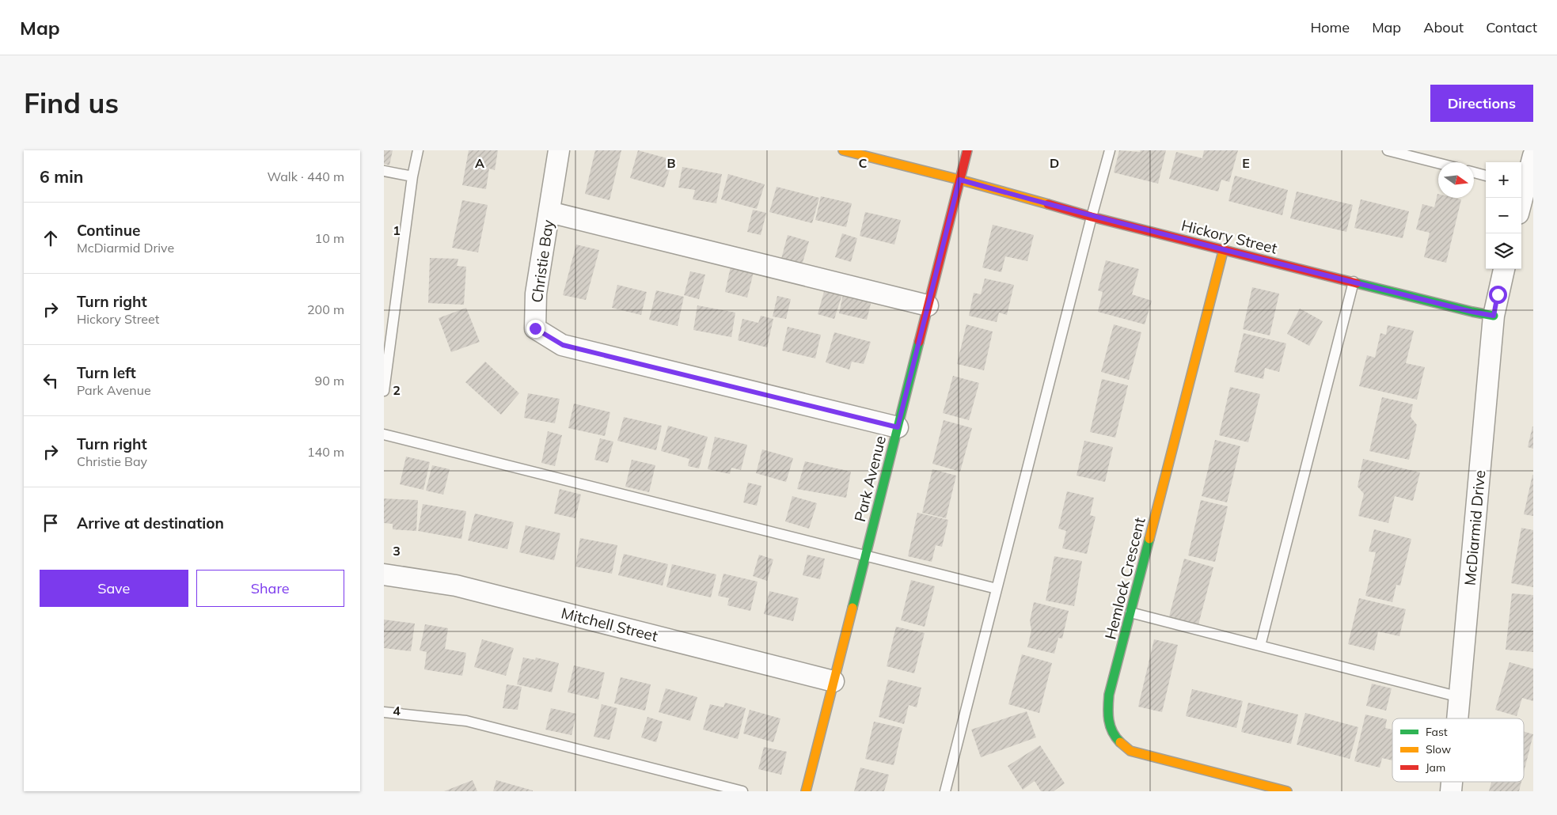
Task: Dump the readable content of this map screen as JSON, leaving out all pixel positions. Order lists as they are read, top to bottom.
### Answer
{
  "streets": {
    "street": [
      "Hickory Street",
      "Christie Bay",
      "Park Avenue",
      "McDiarmid Drive",
      "Hemlock Crescent",
      "Mitchell Street"
    ]
  },
  "crossings": [
    ["Hickory Street", "Park Avenue"],
    ["Hickory Street", "McDiarmid Drive"],
    ["Hickory Street", "Hemlock Crescent"],
    ["Christie Bay", "Park Avenue"],
    ["Park Avenue", "Mitchell Street"]
  ],
  "legend": ["Fast", "Slow", "Jam"],
  "north": "right",
  "page": {
    "header": "Map",
    "nav": [
      "Home",
      "Map",
      "About",
      "Contact"
    ],
    "buttons": [
      "Directions",
      ["Save", "Share"]
    ],
    "title": "Find us",
    "heading": ["6 min", "Walk · 440 m"],
    "map_buttons": ["+", "−"],
    "list": [
      ["Continue", "McDiarmid Drive", "10 m"],
      ["Turn right", "Hickory Street", "200 m"],
      ["Turn left", "Park Avenue", "90 m"],
      ["Turn right", "Christie Bay", "140 m"],
      "Arrive at destination"
    ]
  },
  "grid": {
    "columns": [
      "A",
      "B",
      "C",
      "D",
      "E"
    ],
    "rows": [
      "1",
      "2",
      "3",
      "4"
    ]
  }
}
